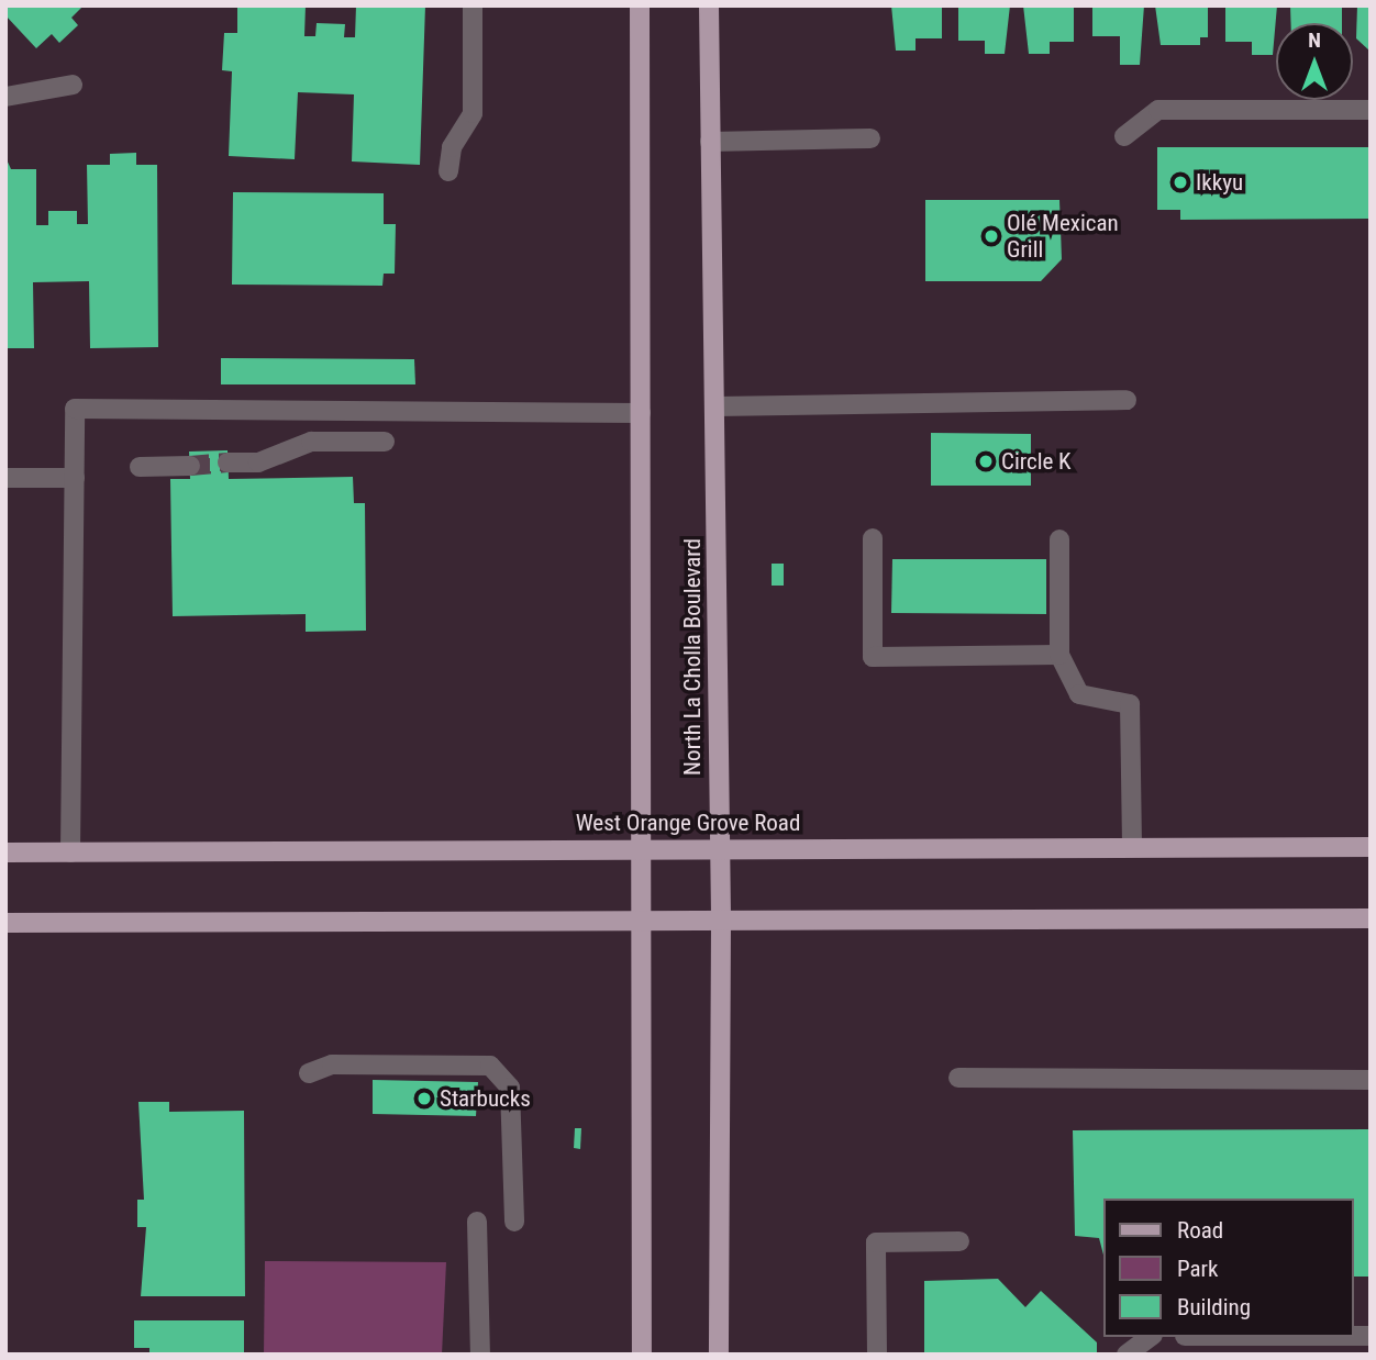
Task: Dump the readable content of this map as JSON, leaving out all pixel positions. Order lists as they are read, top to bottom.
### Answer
{
  "streets": {
    "main road": ["North La Cholla Boulevard", "West Orange Grove Road"]
  },
  "crossings": [
    ["North La Cholla Boulevard", "West Orange Grove Road"]
  ],
  "places": [
    "Ikkyu",
    "Olé Mexican Grill",
    "Circle K",
    "Starbucks"
  ],
  "legend": ["Road", "Park", "Building"],
  "north": "top"
}
